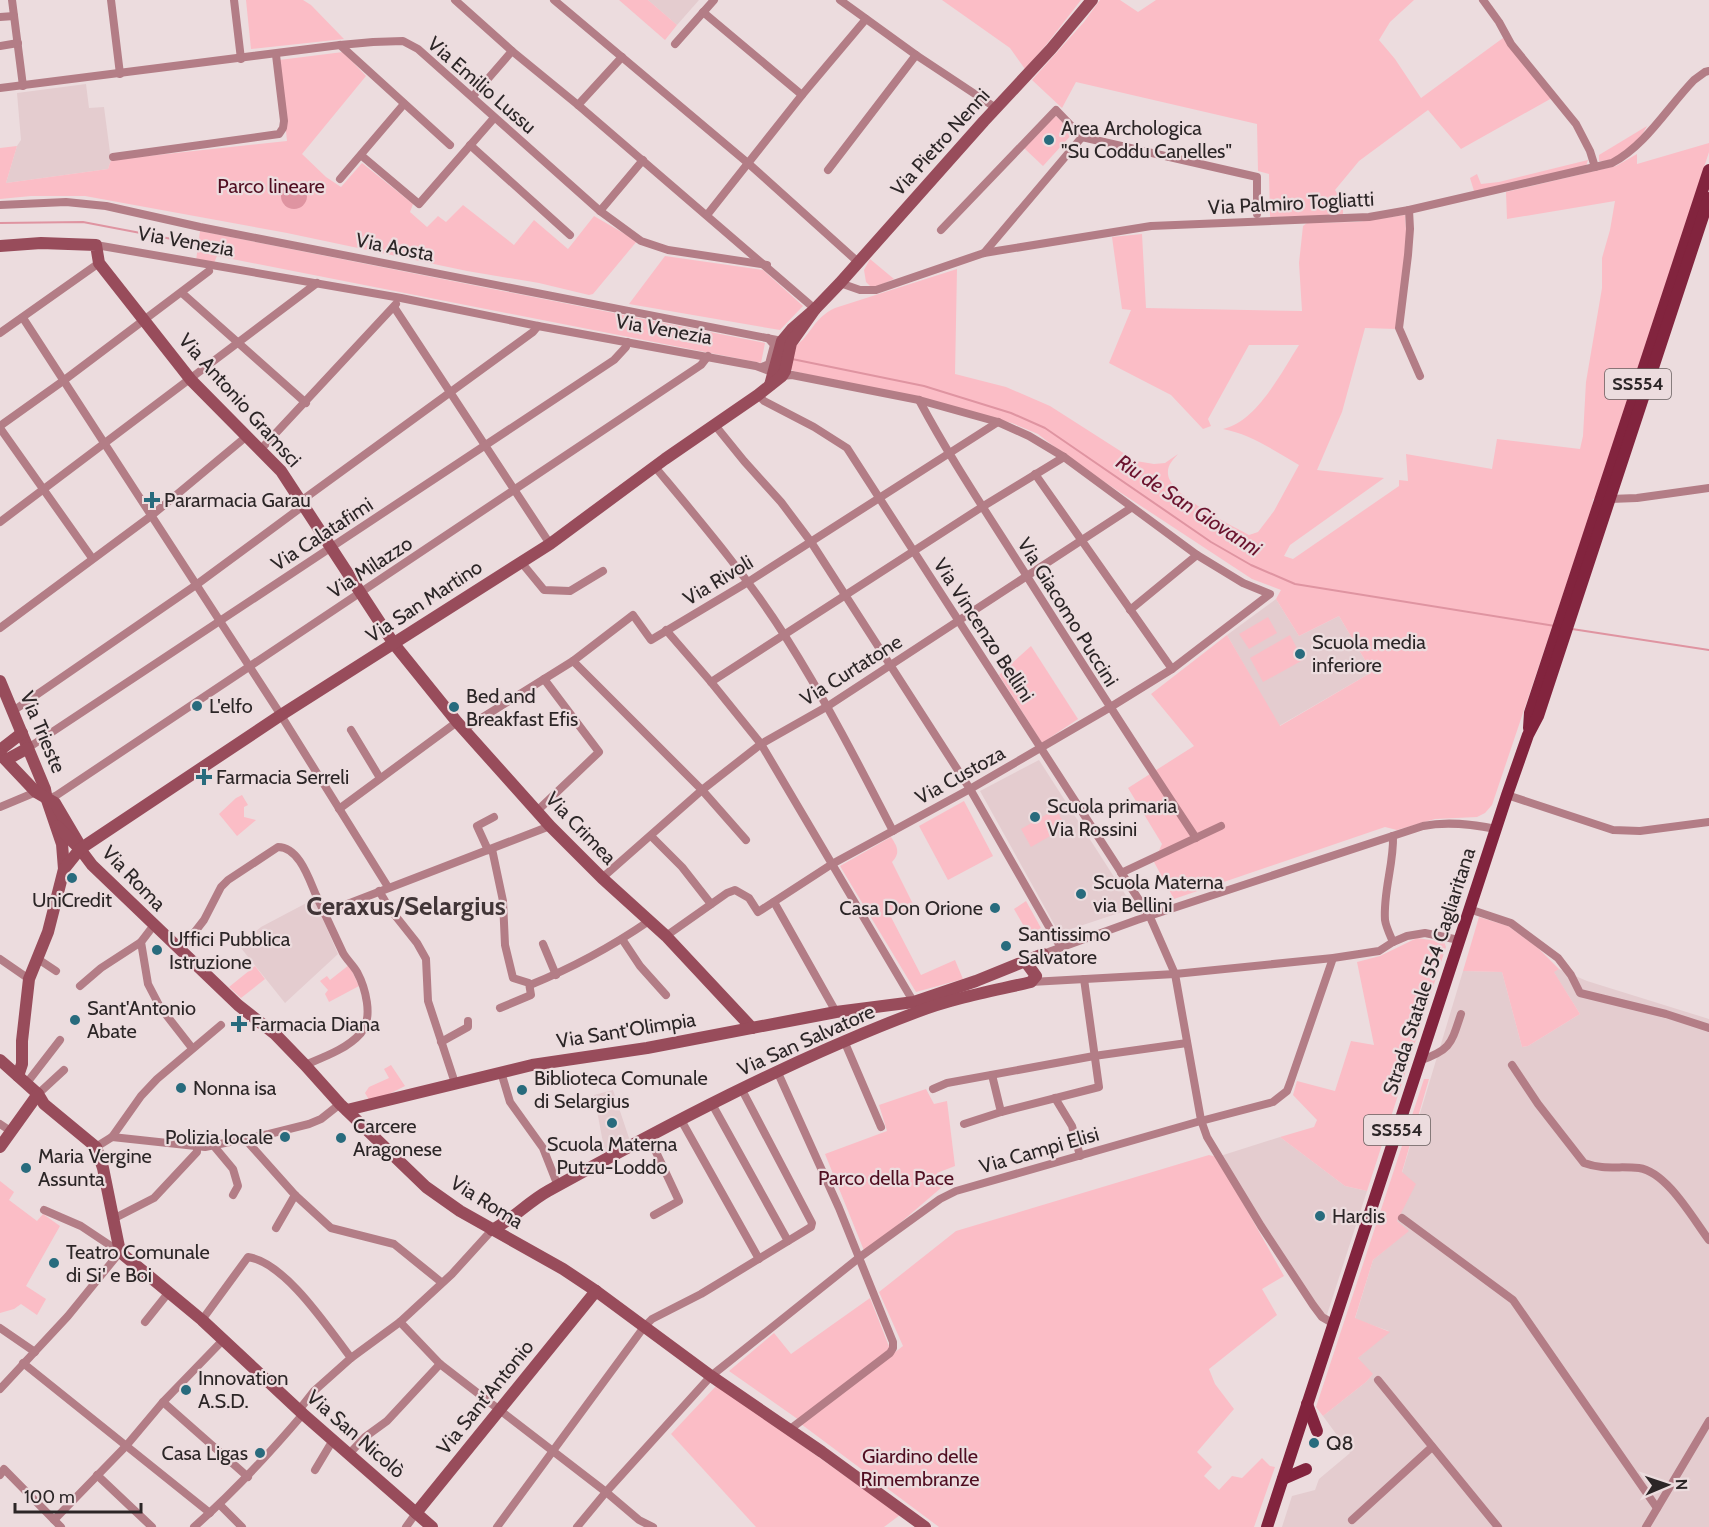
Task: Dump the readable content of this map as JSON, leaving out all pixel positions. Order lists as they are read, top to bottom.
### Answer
{
  "streets": {
    "main road": ["SS554", "Strada Statale 554 Cagliaritana"],
    "street": [
      "Via Emilio Lussu",
      "Via Pietro Nenni",
      "Via Palmiro Togliatti",
      "Via Venezia",
      "Via Aosta",
      "Via Antonio Gramsci",
      "Via Calatafimi",
      "Via Milazzo",
      "Via Rivoli",
      "Via San Martino",
      "Via Giacomo Puccini",
      "Via Vincenzo Bellini",
      "Via Curtatone",
      "Via Trieste",
      "Via Custoza",
      "Via Crimea",
      "Via Roma",
      "Via Sant'Olimpia",
      "Via San Salvatore",
      "Via Campi Elisi",
      "Via Sant'Antonio",
      "Via San Nicolò"
    ]
  },
  "crossings": [
    ["Via Pietro Nenni", "Via Palmiro Togliatti"],
    ["Via Pietro Nenni", "Via Venezia"],
    ["Via Pietro Nenni", "Via Aosta"],
    ["Via Pietro Nenni", "Via San Martino"],
    ["Via Venezia", "Via Antonio Gramsci"],
    ["Via Venezia", "Via Calatafimi"],
    ["Via Venezia", "Via Milazzo"],
    ["Via Venezia", "Via Rivoli"],
    ["Via Venezia", "Via San Martino"],
    ["Via Venezia", "Via Giacomo Puccini"],
    ["Via Venezia", "Via Curtatone"],
    ["Via Venezia", "Via Custoza"],
    ["Via Antonio Gramsci", "Via Calatafimi"],
    ["Via Antonio Gramsci", "Via Milazzo"],
    ["Via Antonio Gramsci", "Via San Martino"],
    ["Via Antonio Gramsci", "Via Crimea"],
    ["Via Calatafimi", "Via Trieste"],
    ["Via Milazzo", "Via Trieste"],
    ["Via Rivoli", "Via Giacomo Puccini"],
    ["Via Rivoli", "Via Vincenzo Bellini"],
    ["Via Rivoli", "Via Crimea"],
    ["Via San Martino", "Via Vincenzo Bellini"],
    ["Via San Martino", "Via Crimea"],
    ["Via San Martino", "Via Roma"],
    ["Via Giacomo Puccini", "Via Curtatone"],
    ["Via Giacomo Puccini", "Via Custoza"],
    ["Via Vincenzo Bellini", "Via Curtatone"],
    ["Via Vincenzo Bellini", "Via Custoza"],
    ["Via Vincenzo Bellini", "Strada Statale 554 Cagliaritana"],
    ["Via Vincenzo Bellini", "Via Campi Elisi"],
    ["Via Curtatone", "Via Crimea"],
    ["Via Crimea", "Via Sant'Olimpia"],
    ["Via Roma", "Via Sant'Olimpia"],
    ["Via Roma", "Via San Salvatore"],
    ["Via Roma", "Via Campi Elisi"],
    ["Via Roma", "Via Sant'Antonio"],
    ["Via Sant'Olimpia", "Via San Salvatore"],
    ["Via Sant'Antonio", "Via San Nicolò"]
  ],
  "districts": ["Ceraxus/Selargius"],
  "water": ["Riu de San Giovanni"],
  "parks": ["Parco lineare", "Parco della Pace", "Giardino delle Rimembranze"],
  "places": {
    "other": [
      "Area Archologica \"Su Coddu Canelles\"",
      "Scuola media inferiore",
      "L'elfo",
      "Bed and Breakfast Efis",
      "Scuola primaria Via Rossini",
      "UniCredit",
      "Scuola Materna via Bellini",
      "Casa Don Orione",
      "Santissimo Salvatore",
      "Uffici Pubblica Istruzione",
      "Sant'Antonio Abate",
      "Nonna isa",
      "Biblioteca Comunale di Selargius",
      "Scuola Materna Putzu-Loddo",
      "Polizia locale",
      "Carcere Aragonese",
      "Maria Vergine Assunta",
      "Hardis",
      "Teatro Comunale di Si' e Boi",
      "Innovation A.S.D.",
      "Q8",
      "Casa Ligas"
    ],
    "health": ["Pararmacia Garau", "Farmacia Serreli", "Farmacia Diana"]
  },
  "scale_bar": "100 m",
  "north": "right"
}
